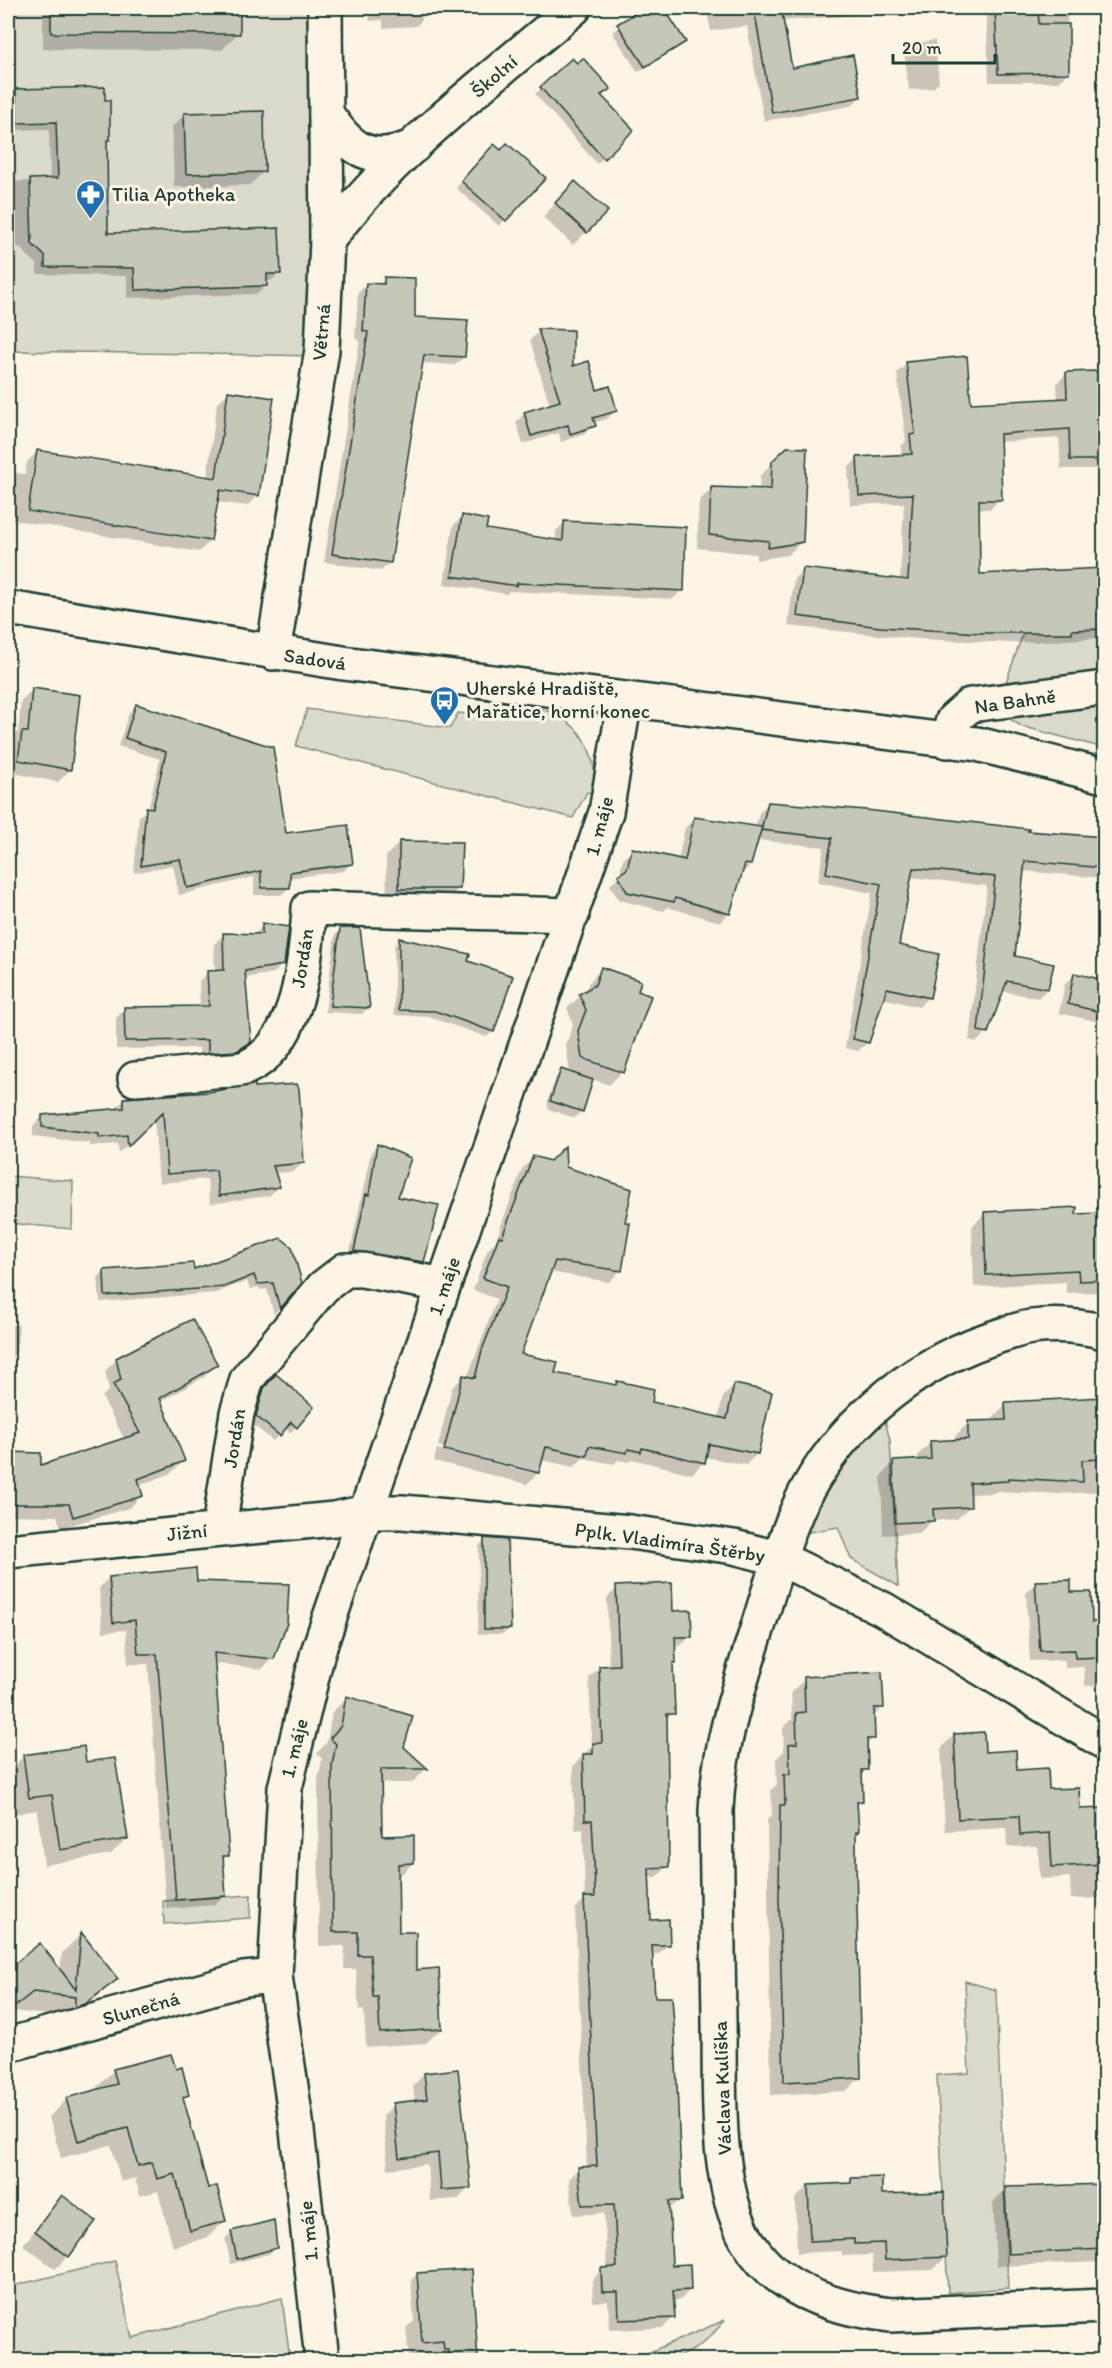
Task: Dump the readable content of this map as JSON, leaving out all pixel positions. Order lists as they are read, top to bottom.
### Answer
{
  "streets": {
    "street": [
      "Školní",
      "Větrná",
      "Sadová",
      "Na Bahně",
      "1. máje",
      "Jordán",
      "Jižní",
      "Pplk. Vladimíra Štěrby",
      "Slunečná",
      "Václava Kulíška"
    ]
  },
  "crossings": [
    ["Školní", "Větrná"],
    ["Větrná", "Sadová"],
    ["Sadová", "1. máje"],
    ["1. máje", "Jordán"],
    ["1. máje", "Jižní"],
    ["1. máje", "Pplk. Vladimíra Štěrby"],
    ["1. máje", "Slunečná"],
    ["Jordán", "Jižní"],
    ["Jižní", "Pplk. Vladimíra Štěrby"],
    ["Pplk. Vladimíra Štěrby", "Václava Kulíška"]
  ],
  "places": {
    "pharmacy": ["Tilia Apotheka"],
    "bus stop": ["Uherské Hradiště, Mařatice, horní konec"]
  },
  "scale_bar": "20 m"
}
